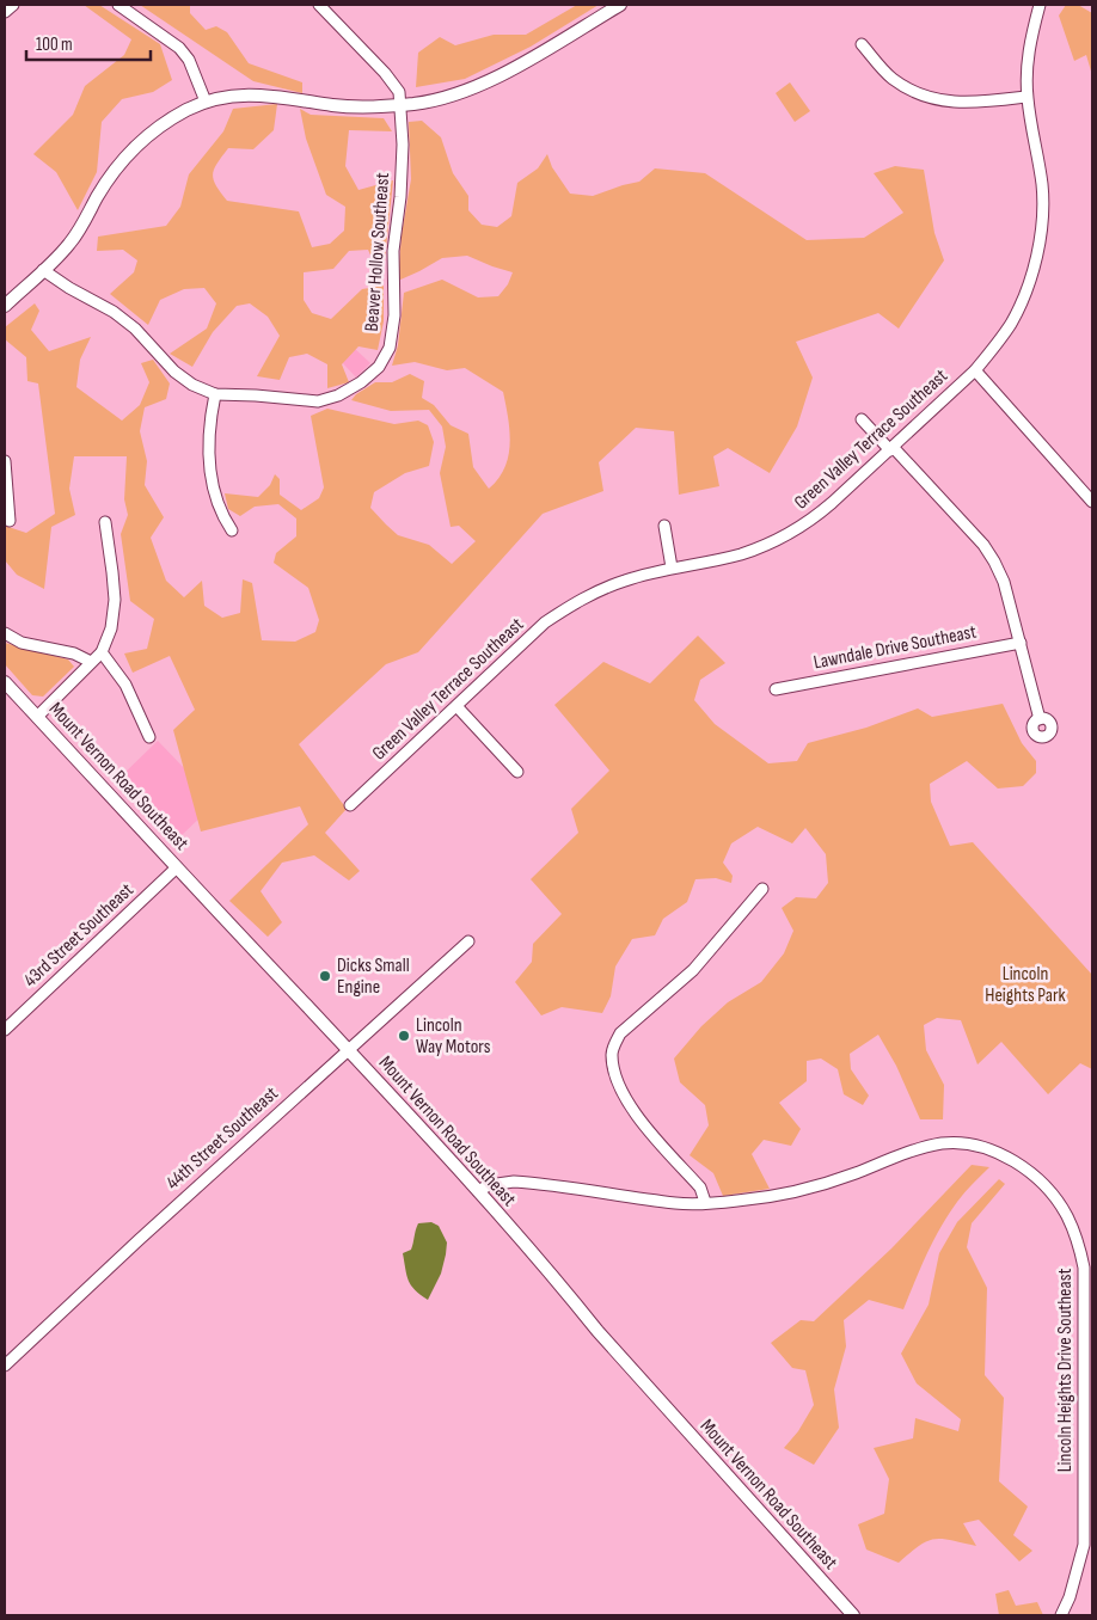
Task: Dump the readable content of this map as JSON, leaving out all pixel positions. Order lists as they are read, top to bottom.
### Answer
{
  "streets": {
    "main road": ["Mount Vernon Road Southeast"],
    "street": [
      "Beaver Hollow Southeast",
      "Green Valley Terrace Southeast",
      "Lawndale Drive Southeast",
      "43rd Street Southeast",
      "44th Street Southeast",
      "Lincoln Heights Drive Southeast"
    ]
  },
  "crossings": [
    ["Mount Vernon Road Southeast", "43rd Street Southeast"],
    ["Mount Vernon Road Southeast", "44th Street Southeast"],
    ["Mount Vernon Road Southeast", "Lincoln Heights Drive Southeast"]
  ],
  "parks": ["Lincoln Heights Park"],
  "places": ["Dicks Small Engine", "Lincoln Way Motors"],
  "scale_bar": "100 m"
}
